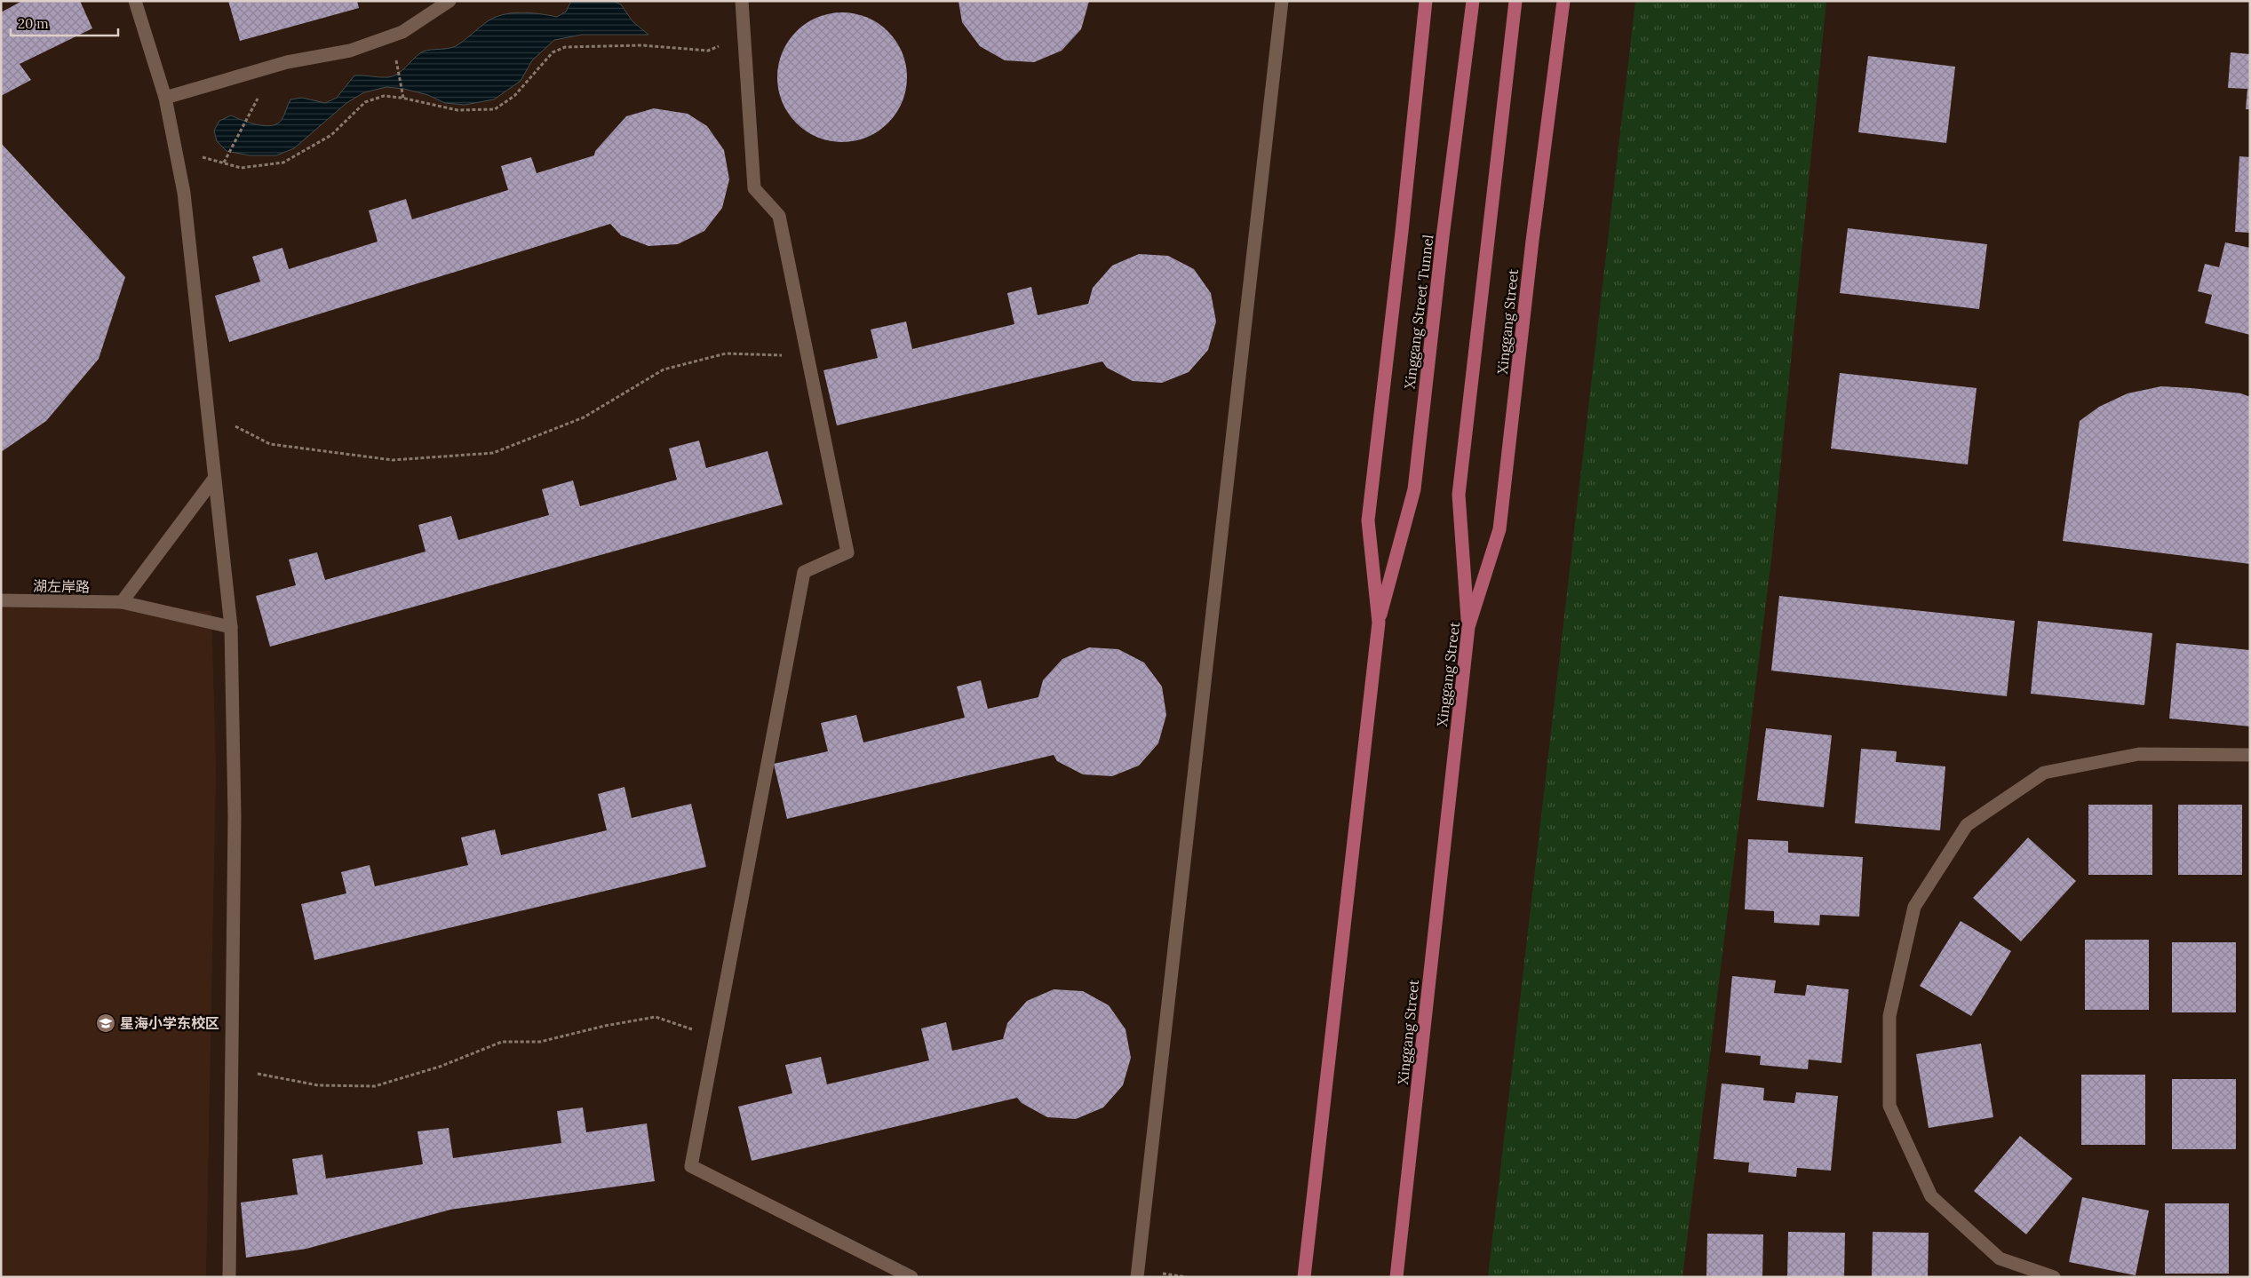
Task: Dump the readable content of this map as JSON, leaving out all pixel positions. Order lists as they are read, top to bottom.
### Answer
{
  "streets": {
    "main road": ["Xinggang Street Tunnel", "Xinggang Street"],
    "street": ["湖左岸路"]
  },
  "places": {
    "school or university": ["星海小学东校区"]
  },
  "scale_bar": "20 m"
}
